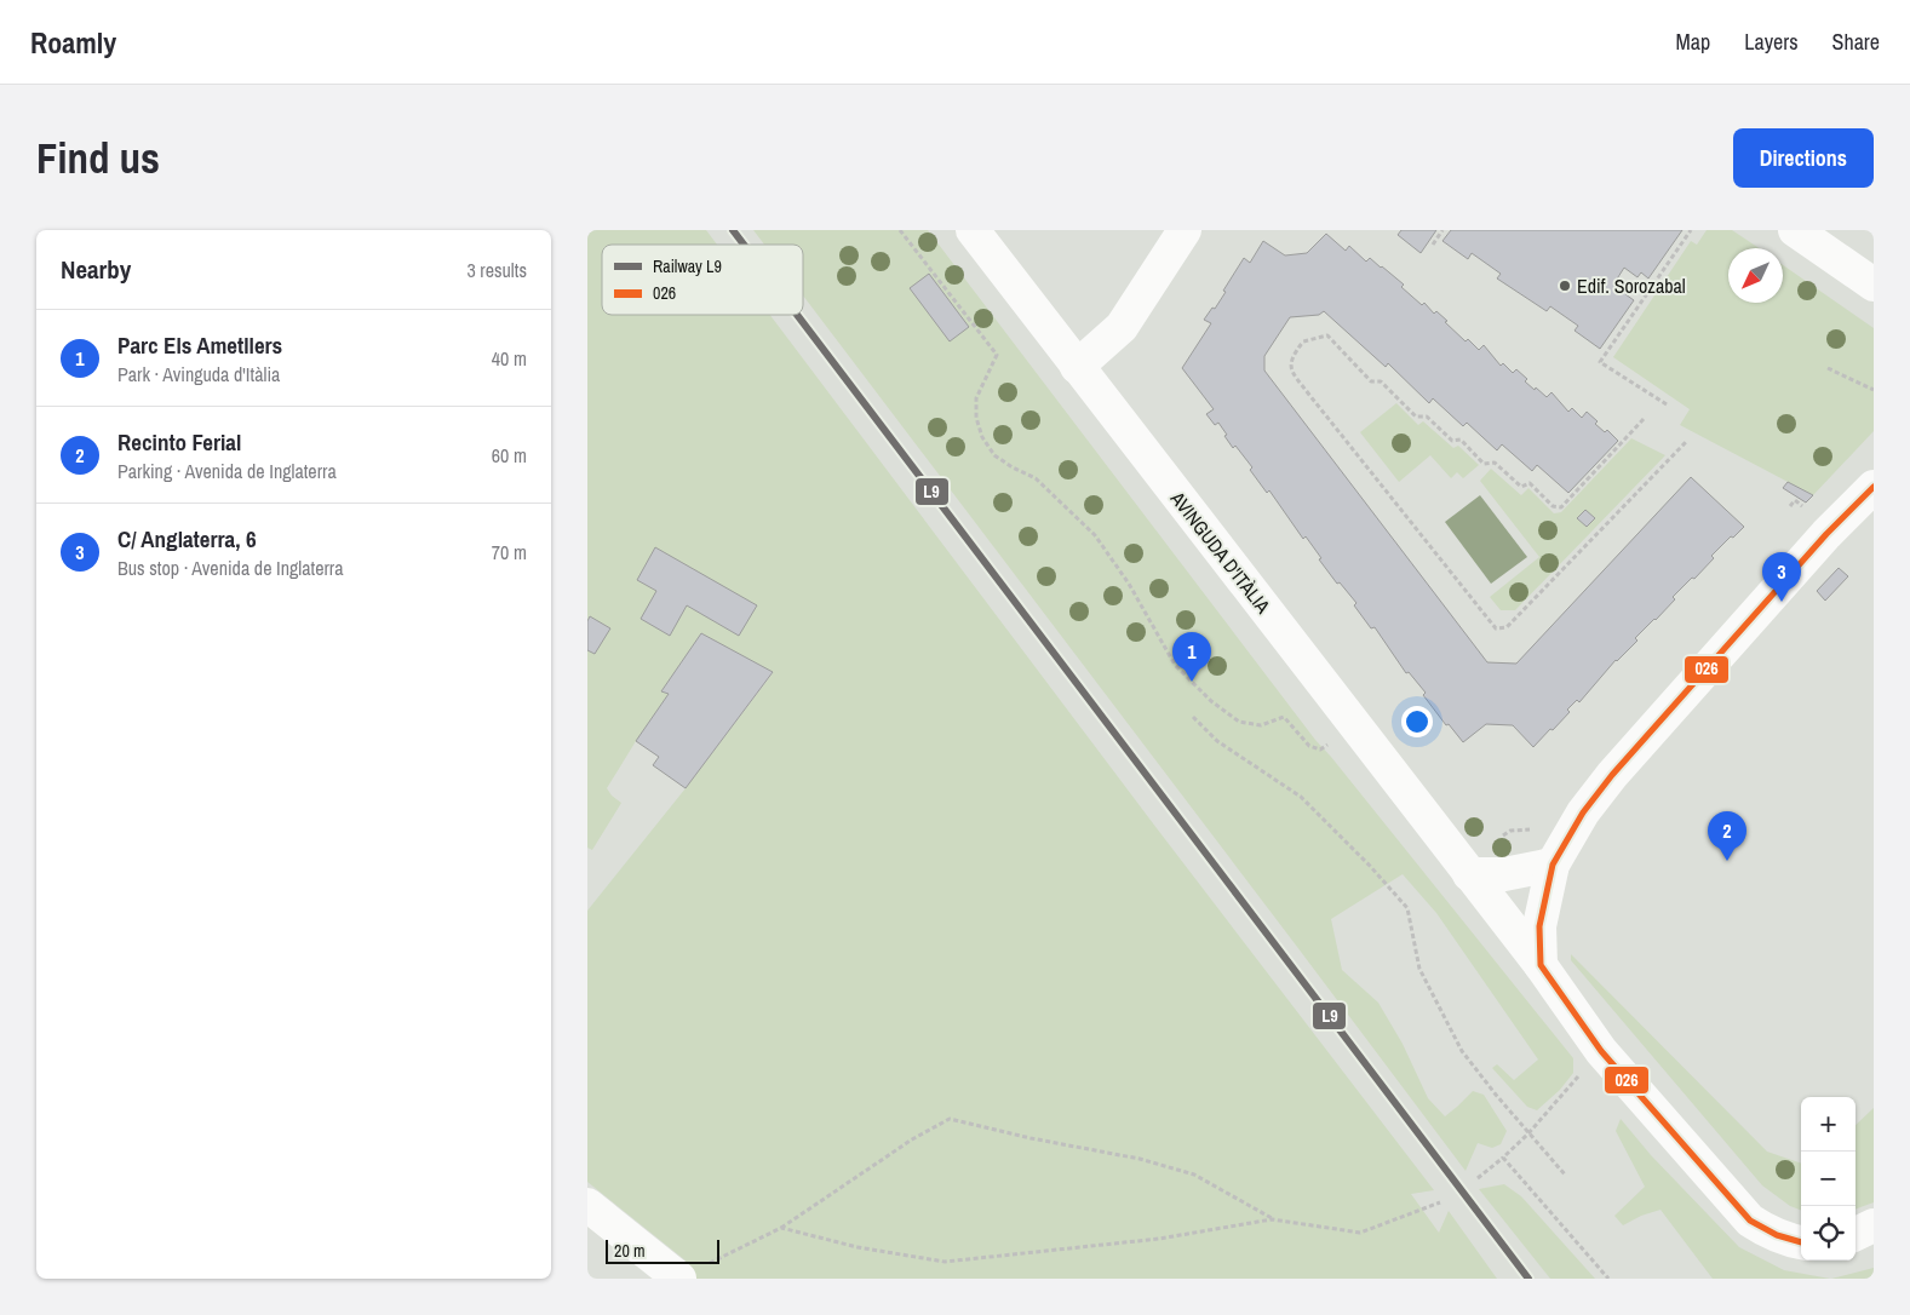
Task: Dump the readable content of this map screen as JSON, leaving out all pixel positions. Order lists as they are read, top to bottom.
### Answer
{
  "streets": {
    "street": ["AVINGUDA D'ITÀLIA"]
  },
  "places": ["Edif. Sorozabal"],
  "lines": ["rail line L9", "transit line 026"],
  "legend": ["Railway L9", "026"],
  "scale_bar": "20 m",
  "north": "bottom left",
  "page": {
    "header": "Roamly",
    "nav": ["Map", "Layers", "Share"],
    "buttons": "Directions",
    "title": "Find us",
    "heading": ["Nearby", "3 results"],
    "list": [
      {
        "mark": "1",
        "name": "Parc Els Ametllers",
        "note": "Park · Avinguda d'Itàlia",
        "value": "40 m"
      },
      {
        "mark": "2",
        "name": "Recinto Ferial",
        "note": "Parking · Avenida de Inglaterra",
        "value": "60 m"
      },
      {
        "mark": "3",
        "name": "C/ Anglaterra, 6",
        "note": "Bus stop · Avenida de Inglaterra",
        "value": "70 m"
      }
    ],
    "pins": ["3", "1", "2"],
    "map_buttons": ["+", "−"],
    "scale": "20 m"
  }
}
